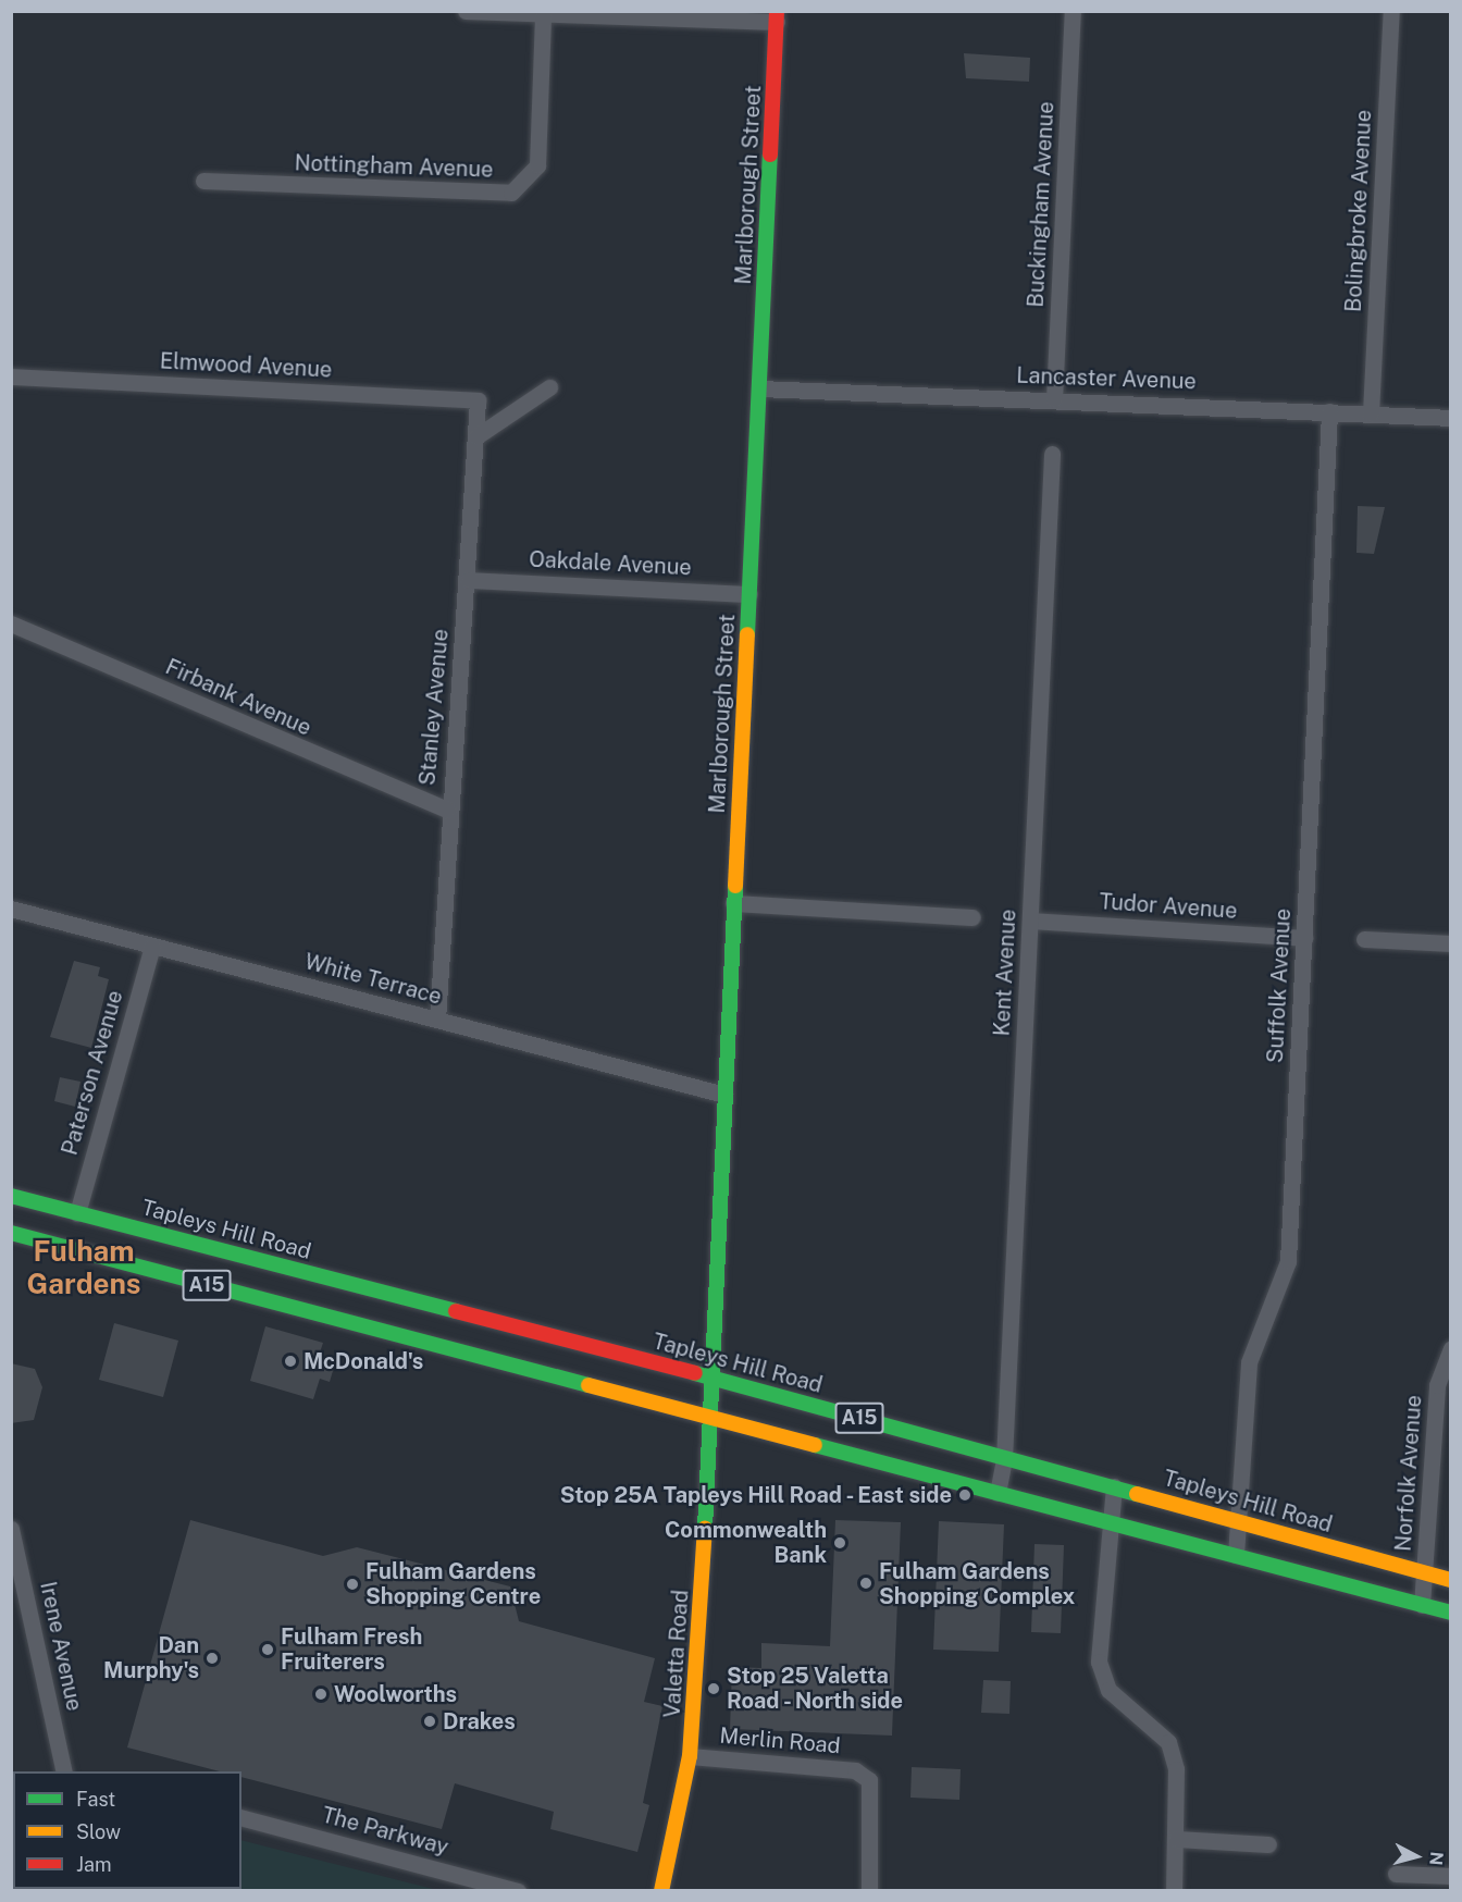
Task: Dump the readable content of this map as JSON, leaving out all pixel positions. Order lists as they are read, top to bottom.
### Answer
{
  "streets": {
    "main road": [
      "Marlborough Street",
      "Tapleys Hill Road",
      "A15",
      "Valetta Road"
    ],
    "street": [
      "Nottingham Avenue",
      "Buckingham Avenue",
      "Bolingbroke Avenue",
      "Elmwood Avenue",
      "Lancaster Avenue",
      "Oakdale Avenue",
      "Firbank Avenue",
      "Stanley Avenue",
      "Tudor Avenue",
      "Kent Avenue",
      "White Terrace",
      "Suffolk Avenue",
      "Paterson Avenue",
      "Norfolk Avenue",
      "Irene Avenue",
      "Merlin Road",
      "The Parkway"
    ]
  },
  "crossings": [
    ["Marlborough Street", "Lancaster Avenue"],
    ["Marlborough Street", "Oakdale Avenue"],
    ["Marlborough Street", "White Terrace"],
    ["Marlborough Street", "Tapleys Hill Road"],
    ["Marlborough Street", "A15"],
    ["Marlborough Street", "Valetta Road"],
    ["Buckingham Avenue", "Lancaster Avenue"],
    ["Bolingbroke Avenue", "Lancaster Avenue"],
    ["Elmwood Avenue", "Stanley Avenue"],
    ["Lancaster Avenue", "Suffolk Avenue"],
    ["Oakdale Avenue", "Stanley Avenue"],
    ["Firbank Avenue", "Stanley Avenue"],
    ["Stanley Avenue", "White Terrace"],
    ["Tudor Avenue", "Kent Avenue"],
    ["Tudor Avenue", "Suffolk Avenue"],
    ["Kent Avenue", "Tapleys Hill Road"],
    ["Kent Avenue", "A15"],
    ["White Terrace", "Paterson Avenue"],
    ["Suffolk Avenue", "Tapleys Hill Road"],
    ["Suffolk Avenue", "A15"],
    ["Paterson Avenue", "Tapleys Hill Road"],
    ["Tapleys Hill Road", "Norfolk Avenue"],
    ["A15", "Norfolk Avenue"],
    ["A15", "Valetta Road"],
    ["Valetta Road", "Merlin Road"]
  ],
  "districts": ["Fulham Gardens"],
  "places": [
    "McDonald's",
    "Stop 25A Tapleys Hill Road - East side",
    "Commonwealth Bank",
    "Fulham Gardens Shopping Complex",
    "Fulham Gardens Shopping Centre",
    "Fulham Fresh Fruiterers",
    "Dan Murphy's",
    "Stop 25 Valetta Road - North side",
    "Woolworths",
    "Drakes"
  ],
  "legend": ["Fast", "Slow", "Jam"],
  "north": "right"
}
